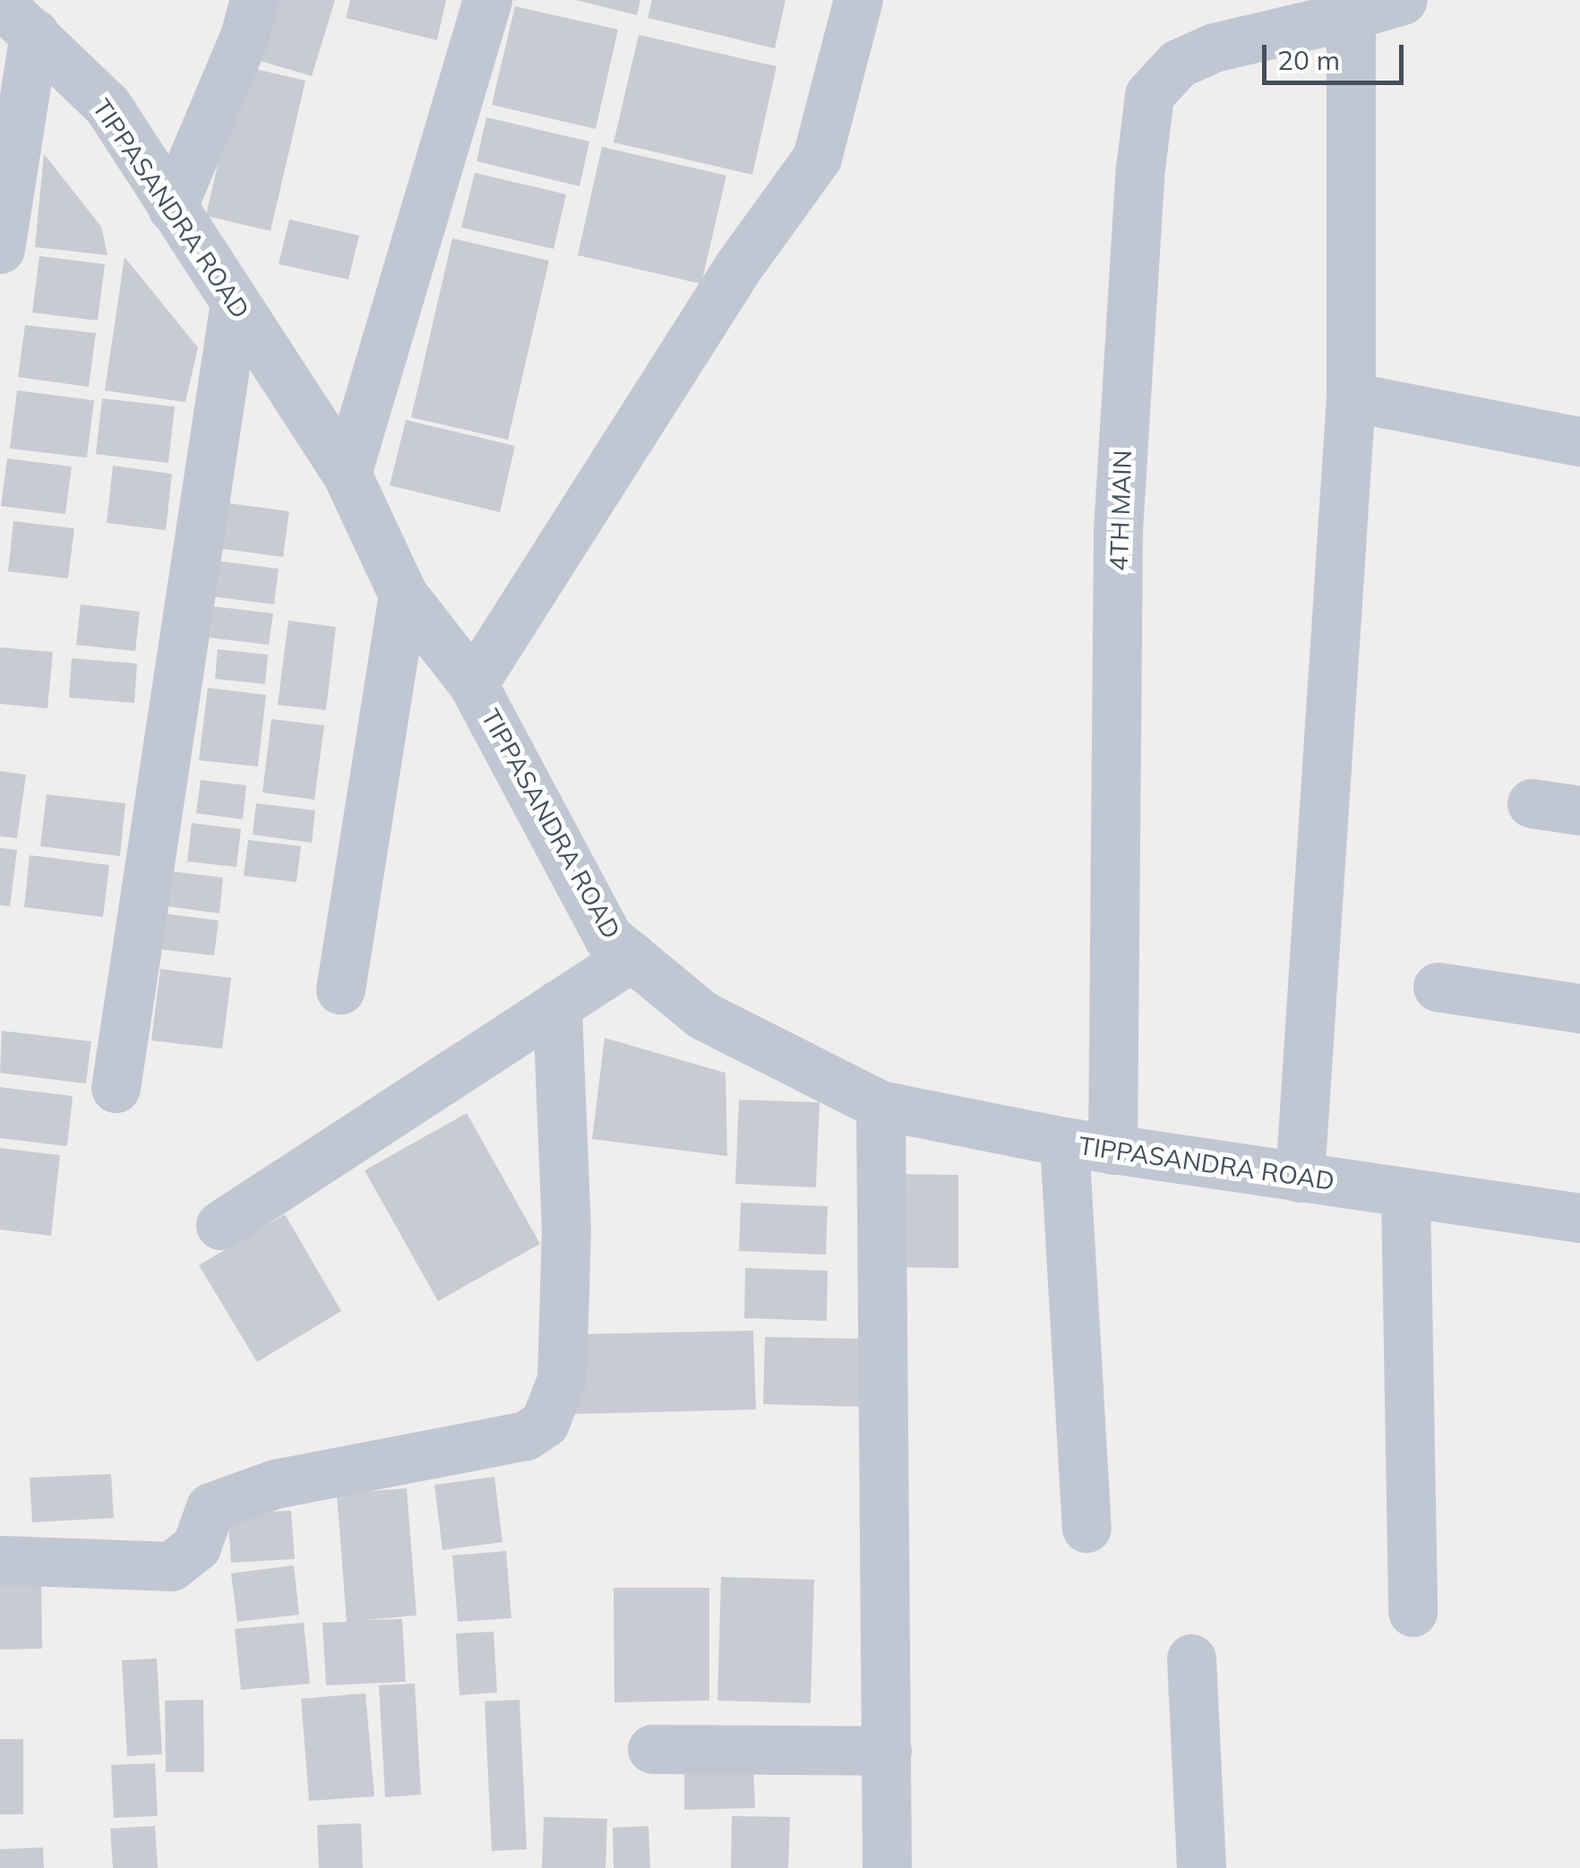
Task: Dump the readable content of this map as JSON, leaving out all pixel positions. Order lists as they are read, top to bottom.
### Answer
{
  "streets": {
    "street": ["TIPPASANDRA ROAD", "4TH MAIN"]
  },
  "crossings": [
    ["TIPPASANDRA ROAD", "4TH MAIN"]
  ],
  "scale_bar": "20 m"
}
